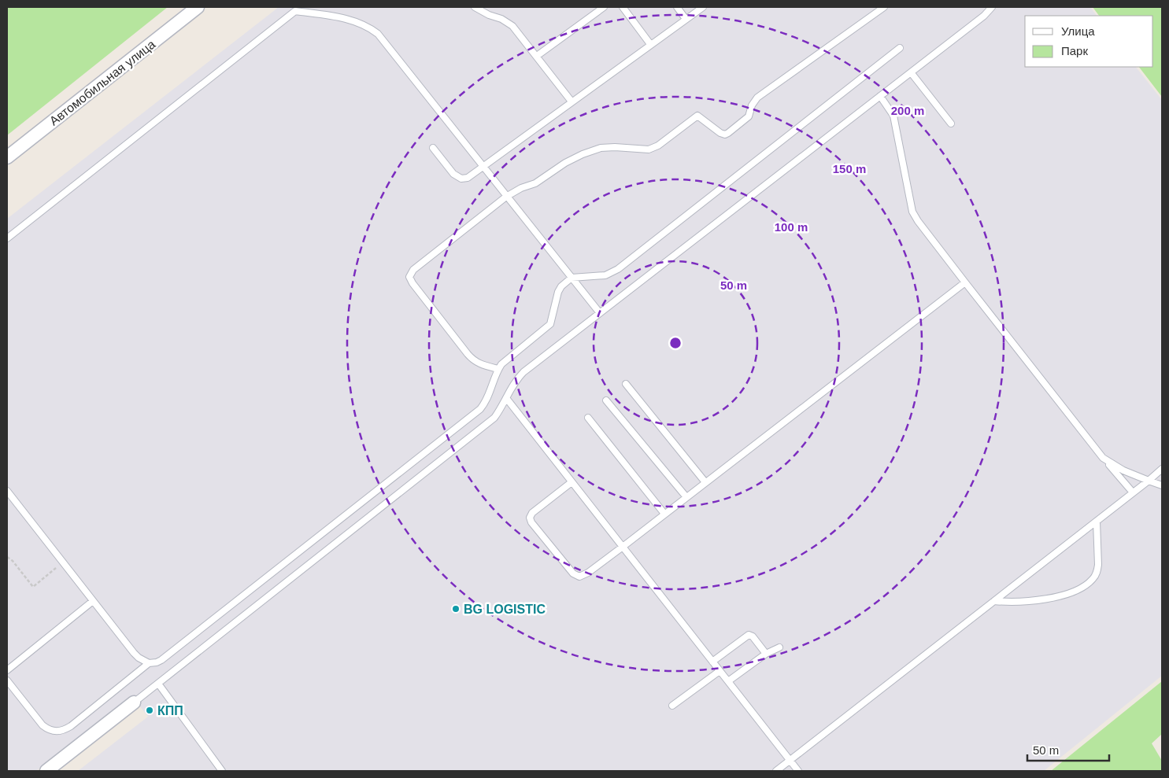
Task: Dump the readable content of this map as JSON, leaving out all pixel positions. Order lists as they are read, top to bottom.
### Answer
{
  "streets": {
    "street": ["Автомобильная улица"]
  },
  "places": ["BG LOGISTIC", "КПП"],
  "legend": ["Улица", "Парк"],
  "scale_bar": "50 m",
  "rings": [
    "200 m",
    "150 m",
    "100 m",
    "50 m"
  ]
}
